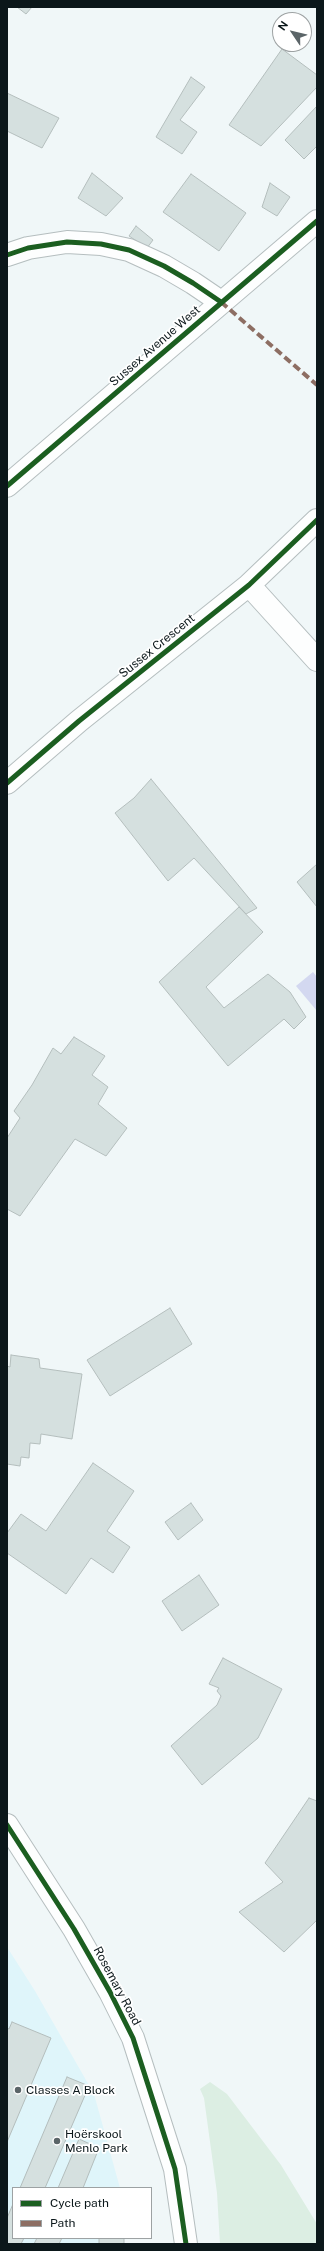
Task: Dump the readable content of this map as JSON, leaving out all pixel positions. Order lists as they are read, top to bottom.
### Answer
{
  "streets": {
    "street": ["Sussex Avenue West", "Sussex Crescent", "Rosemary Road"]
  },
  "places": ["Classes A Block", "Hoërskool Menlo Park"],
  "legend": ["Cycle path", "Path"],
  "north": "top left"
}
